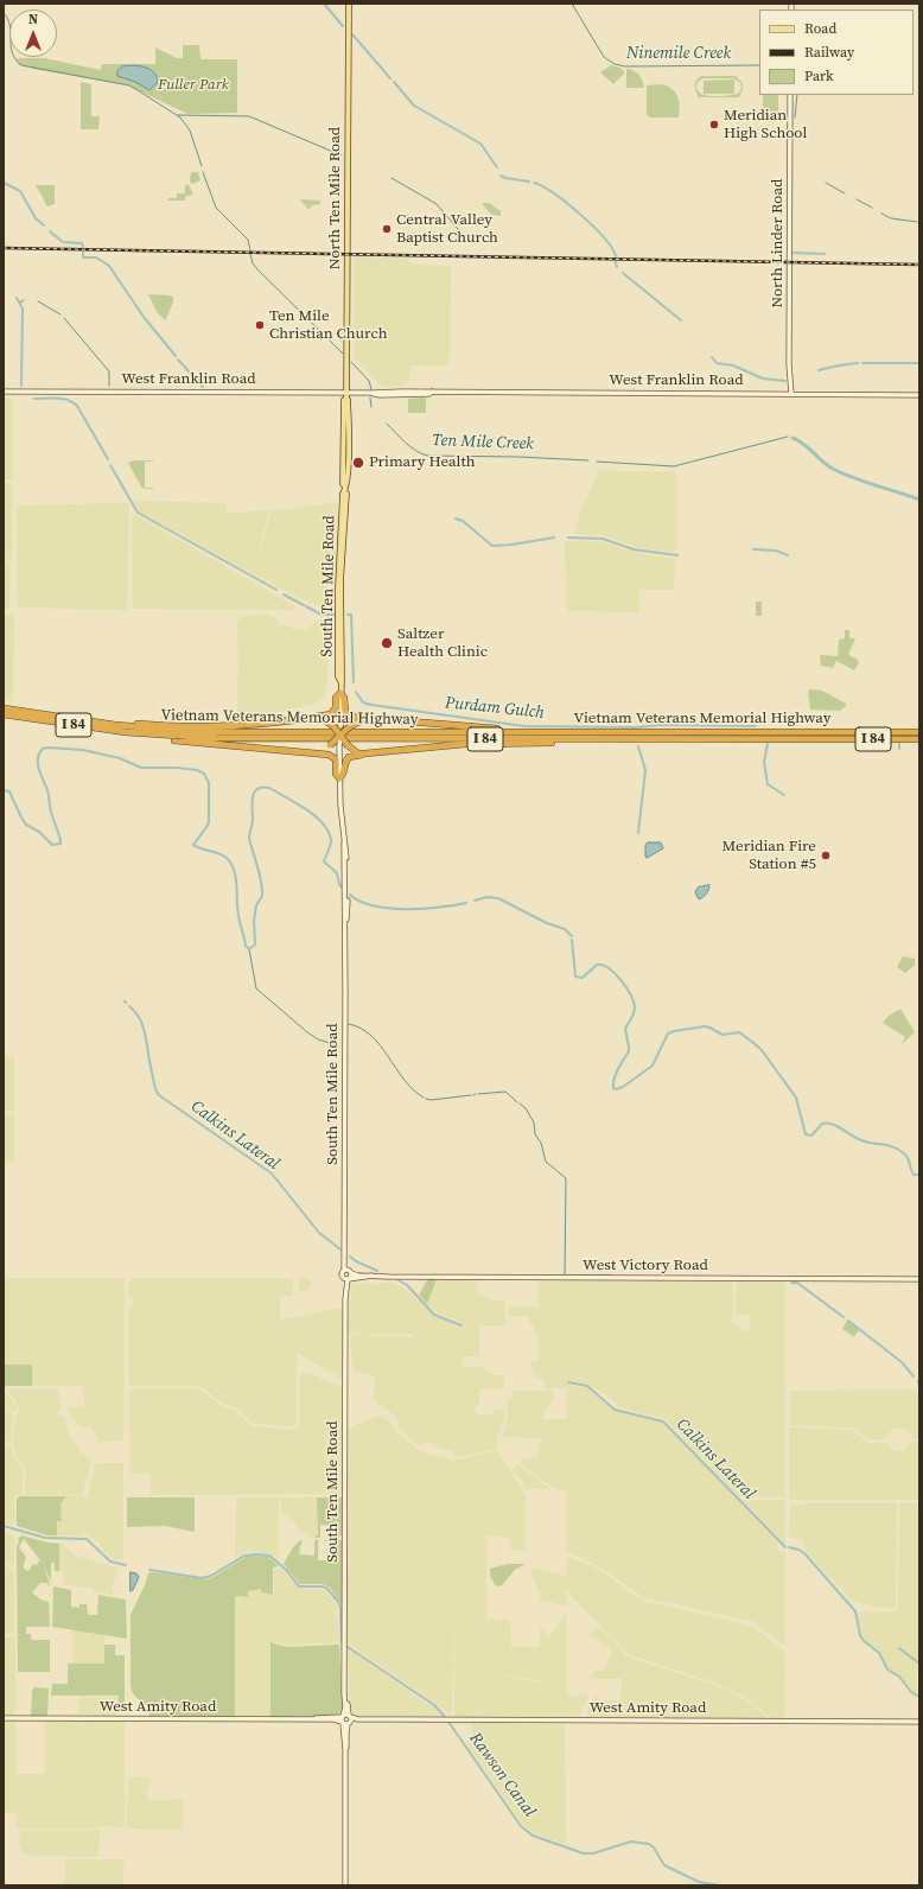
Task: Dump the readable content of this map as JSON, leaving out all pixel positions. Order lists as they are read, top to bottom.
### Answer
{
  "streets": {
    "highway": ["Vietnam Veterans Memorial Highway", "I 84"],
    "main road": [
      "North Ten Mile Road",
      "North Linder Road",
      "West Franklin Road",
      "South Ten Mile Road",
      "West Victory Road",
      "West Amity Road"
    ]
  },
  "crossings": [
    ["North Ten Mile Road", "West Franklin Road"],
    ["North Ten Mile Road", "South Ten Mile Road"],
    ["North Linder Road", "West Franklin Road"],
    ["West Franklin Road", "South Ten Mile Road"],
    ["South Ten Mile Road", "West Victory Road"],
    ["South Ten Mile Road", "West Amity Road"]
  ],
  "water": [
    "Ninemile Creek",
    "Ten Mile Creek",
    "Purdam Gulch",
    "Calkins Lateral",
    "Rawson Canal"
  ],
  "parks": ["Fuller Park"],
  "places": [
    "Meridian High School",
    "Central Valley Baptist Church",
    "Ten Mile Christian Church",
    "Primary Health",
    "Saltzer Health Clinic",
    "Meridian Fire Station #5"
  ],
  "legend": ["Road", "Railway", "Park"],
  "north": "top"
}
